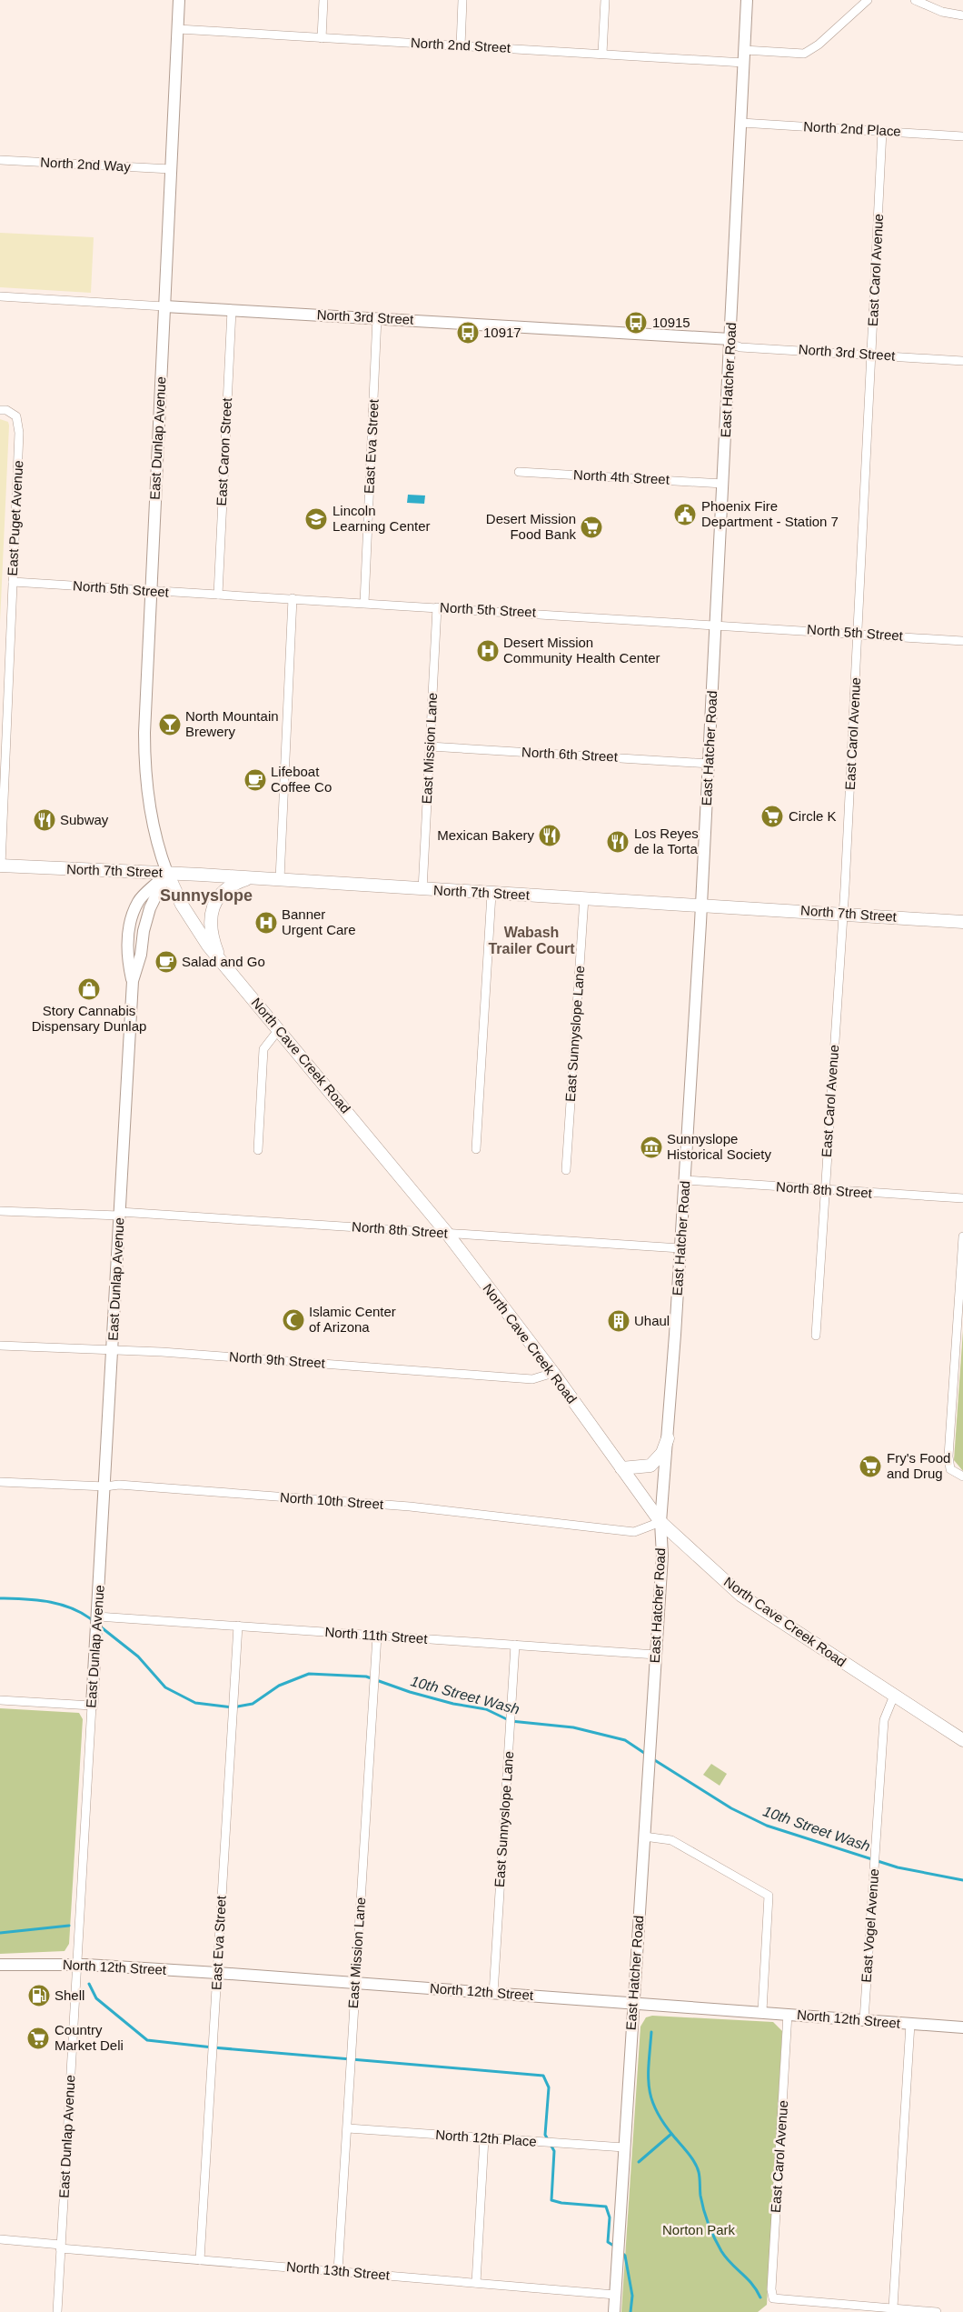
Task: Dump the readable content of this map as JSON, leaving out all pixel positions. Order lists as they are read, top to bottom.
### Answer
{
  "streets": {
    "main road": ["North 7th Street", "North Cave Creek Road"],
    "street": [
      "North 2nd Street",
      "North 2nd Place",
      "North 2nd Way",
      "East Carol Avenue",
      "North 3rd Street",
      "East Hatcher Road",
      "East Dunlap Avenue",
      "East Eva Street",
      "East Caron Street",
      "North 4th Street",
      "East Puget Avenue",
      "North 5th Street",
      "East Mission Lane",
      "North 6th Street",
      "East Sunnyslope Lane",
      "North 8th Street",
      "North 9th Street",
      "North 10th Street",
      "North 11th Street",
      "East Vogel Avenue",
      "North 12th Street",
      "North 12th Place",
      "North 13th Street"
    ]
  },
  "crossings": [
    ["North 2nd Street", "East Hatcher Road"],
    ["North 2nd Street", "East Dunlap Avenue"],
    ["North 2nd Place", "East Carol Avenue"],
    ["North 2nd Place", "East Hatcher Road"],
    ["North 2nd Way", "East Dunlap Avenue"],
    ["East Carol Avenue", "North 3rd Street"],
    ["East Carol Avenue", "North 5th Street"],
    ["East Carol Avenue", "North 7th Street"],
    ["East Carol Avenue", "North 8th Street"],
    ["East Carol Avenue", "North 12th Street"],
    ["North 3rd Street", "East Hatcher Road"],
    ["North 3rd Street", "East Dunlap Avenue"],
    ["North 3rd Street", "East Eva Street"],
    ["North 3rd Street", "East Caron Street"],
    ["East Hatcher Road", "North 4th Street"],
    ["East Hatcher Road", "North 5th Street"],
    ["East Hatcher Road", "North 6th Street"],
    ["East Hatcher Road", "North 7th Street"],
    ["East Hatcher Road", "North Cave Creek Road"],
    ["East Hatcher Road", "North 8th Street"],
    ["East Hatcher Road", "North 10th Street"],
    ["East Hatcher Road", "North 11th Street"],
    ["East Hatcher Road", "North 12th Street"],
    ["East Hatcher Road", "North 12th Place"],
    ["East Hatcher Road", "North 13th Street"],
    ["East Dunlap Avenue", "North 5th Street"],
    ["East Dunlap Avenue", "North 7th Street"],
    ["East Dunlap Avenue", "North Cave Creek Road"],
    ["East Dunlap Avenue", "North 8th Street"],
    ["East Dunlap Avenue", "North 9th Street"],
    ["East Dunlap Avenue", "North 10th Street"],
    ["East Dunlap Avenue", "North 11th Street"],
    ["East Dunlap Avenue", "North 12th Street"],
    ["East Dunlap Avenue", "North 13th Street"],
    ["East Eva Street", "North 5th Street"],
    ["East Eva Street", "North 11th Street"],
    ["East Eva Street", "North 12th Street"],
    ["East Eva Street", "North 13th Street"],
    ["East Caron Street", "North 5th Street"],
    ["East Puget Avenue", "North 5th Street"],
    ["East Puget Avenue", "North 7th Street"],
    ["North 5th Street", "East Mission Lane"],
    ["East Mission Lane", "North 6th Street"],
    ["East Mission Lane", "North 7th Street"],
    ["East Mission Lane", "North 11th Street"],
    ["East Mission Lane", "North 12th Street"],
    ["East Mission Lane", "North 12th Place"],
    ["East Mission Lane", "North 13th Street"],
    ["North 7th Street", "East Sunnyslope Lane"],
    ["North 7th Street", "North Cave Creek Road"],
    ["East Sunnyslope Lane", "North 11th Street"],
    ["East Sunnyslope Lane", "North 12th Street"],
    ["North Cave Creek Road", "North 8th Street"],
    ["North Cave Creek Road", "North 9th Street"],
    ["North Cave Creek Road", "North 10th Street"],
    ["North Cave Creek Road", "East Vogel Avenue"],
    ["East Vogel Avenue", "North 12th Street"]
  ],
  "districts": ["Sunnyslope", "Wabash Trailer Court"],
  "water": ["10th Street Wash"],
  "parks": ["Norton Park"],
  "places": {
    "bus stop": ["10915", "10917"],
    "public building": ["Phoenix Fire Department - Station 7"],
    "school or university": ["Lincoln Learning Center"],
    "supermarket": [
      "Desert Mission Food Bank",
      "Circle K",
      "Fry's Food and Drug",
      "Country Market Deli"
    ],
    "hospital": ["Desert Mission Community Health Center", "Banner Urgent Care"],
    "bar": ["North Mountain Brewery"],
    "cafe": ["Lifeboat Coffee Co", "Salad and Go"],
    "restaurant": ["Subway", "Mexican Bakery", "Los Reyes de la Torta"],
    "shop": ["Story Cannabis Dispensary Dunlap"],
    "museum": ["Sunnyslope Historical Society"],
    "mosque": ["Islamic Center of Arizona"],
    "building": ["Uhaul"],
    "fuel station": ["Shell"]
  }
}
